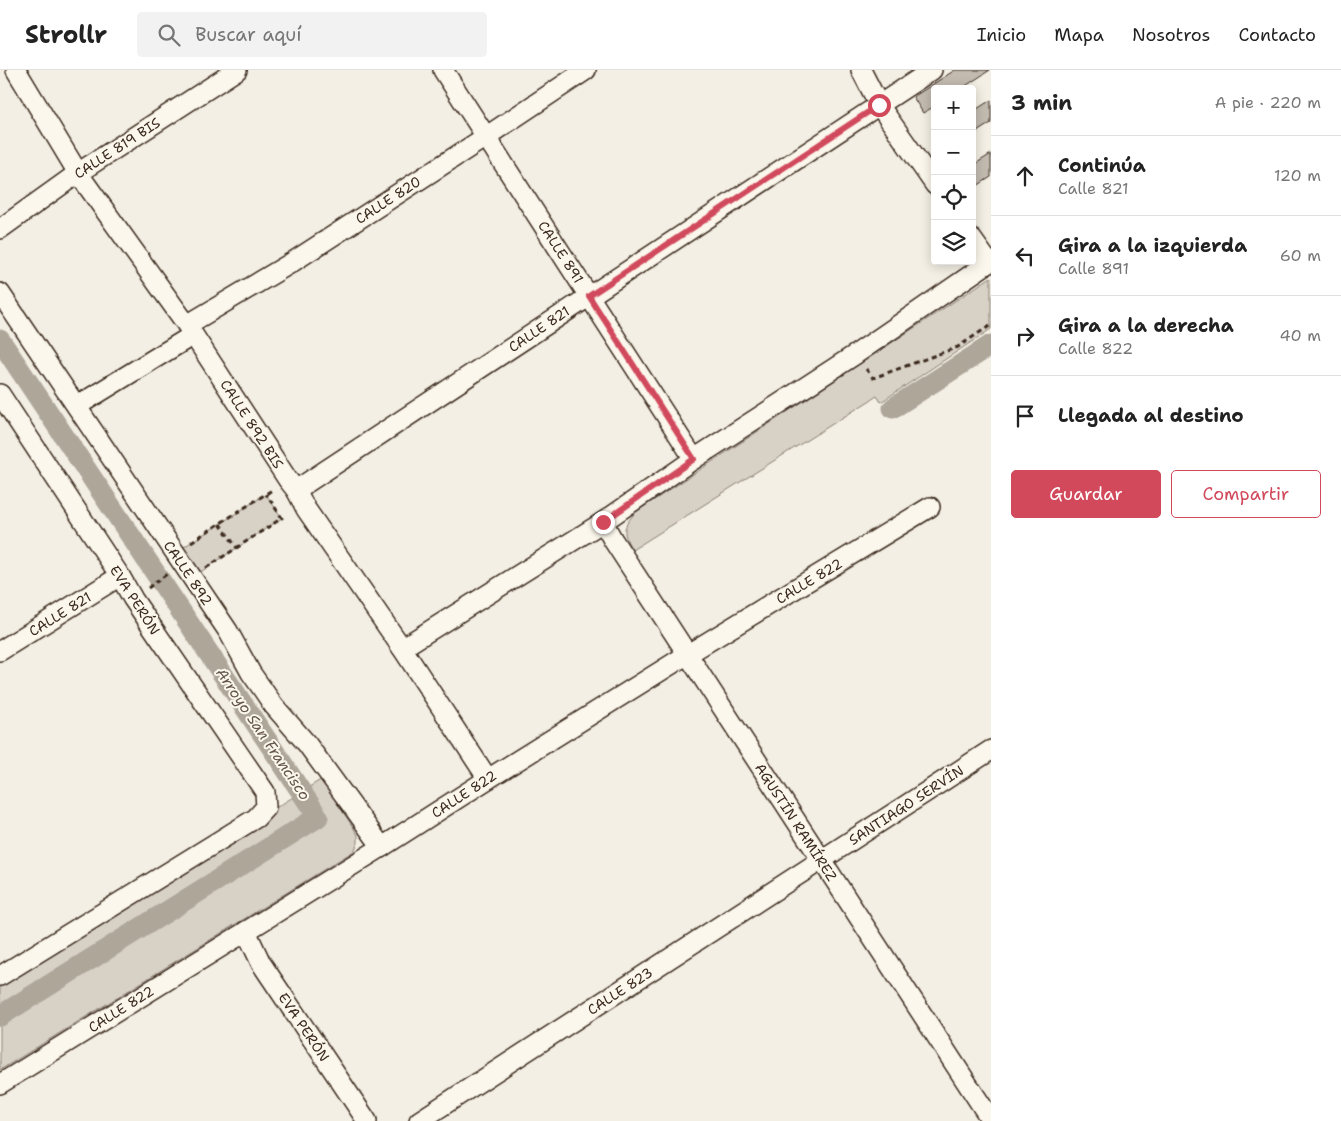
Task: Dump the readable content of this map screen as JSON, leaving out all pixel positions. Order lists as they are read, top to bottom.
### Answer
{
  "streets": {
    "street": [
      "CALLE 819 BIS",
      "CALLE 820",
      "CALLE 891",
      "CALLE 821",
      "CALLE 892 BIS",
      "CALLE 892",
      "CALLE 822",
      "EVA PERÓN",
      "SANTIAGO SERVÍN",
      "AGUSTÍN RAMÍREZ",
      "CALLE 823"
    ]
  },
  "crossings": [
    ["CALLE 819 BIS", "CALLE 892 BIS"],
    ["CALLE 820", "CALLE 891"],
    ["CALLE 820", "CALLE 892 BIS"],
    ["CALLE 820", "CALLE 892"],
    ["CALLE 891", "CALLE 821"],
    ["CALLE 821", "CALLE 892 BIS"],
    ["CALLE 821", "EVA PERÓN"],
    ["CALLE 892 BIS", "CALLE 822"],
    ["CALLE 892", "CALLE 822"],
    ["CALLE 822", "EVA PERÓN"],
    ["CALLE 822", "AGUSTÍN RAMÍREZ"],
    ["SANTIAGO SERVÍN", "AGUSTÍN RAMÍREZ"],
    ["SANTIAGO SERVÍN", "CALLE 823"],
    ["AGUSTÍN RAMÍREZ", "CALLE 823"]
  ],
  "water": ["Arroyo San Francisco"],
  "page": {
    "header": "Strollr",
    "search": "Buscar aquí",
    "nav": [
      "Inicio",
      "Mapa",
      "Nosotros",
      "Contacto"
    ],
    "heading": ["3 min", "A pie · 220 m"],
    "map_buttons": ["+", "−"],
    "list": [
      ["Continúa", "Calle 821", "120 m"],
      ["Gira a la izquierda", "Calle 891", "60 m"],
      ["Gira a la derecha", "Calle 822", "40 m"],
      "Llegada al destino"
    ],
    "buttons": ["Guardar", "Compartir"]
  }
}
